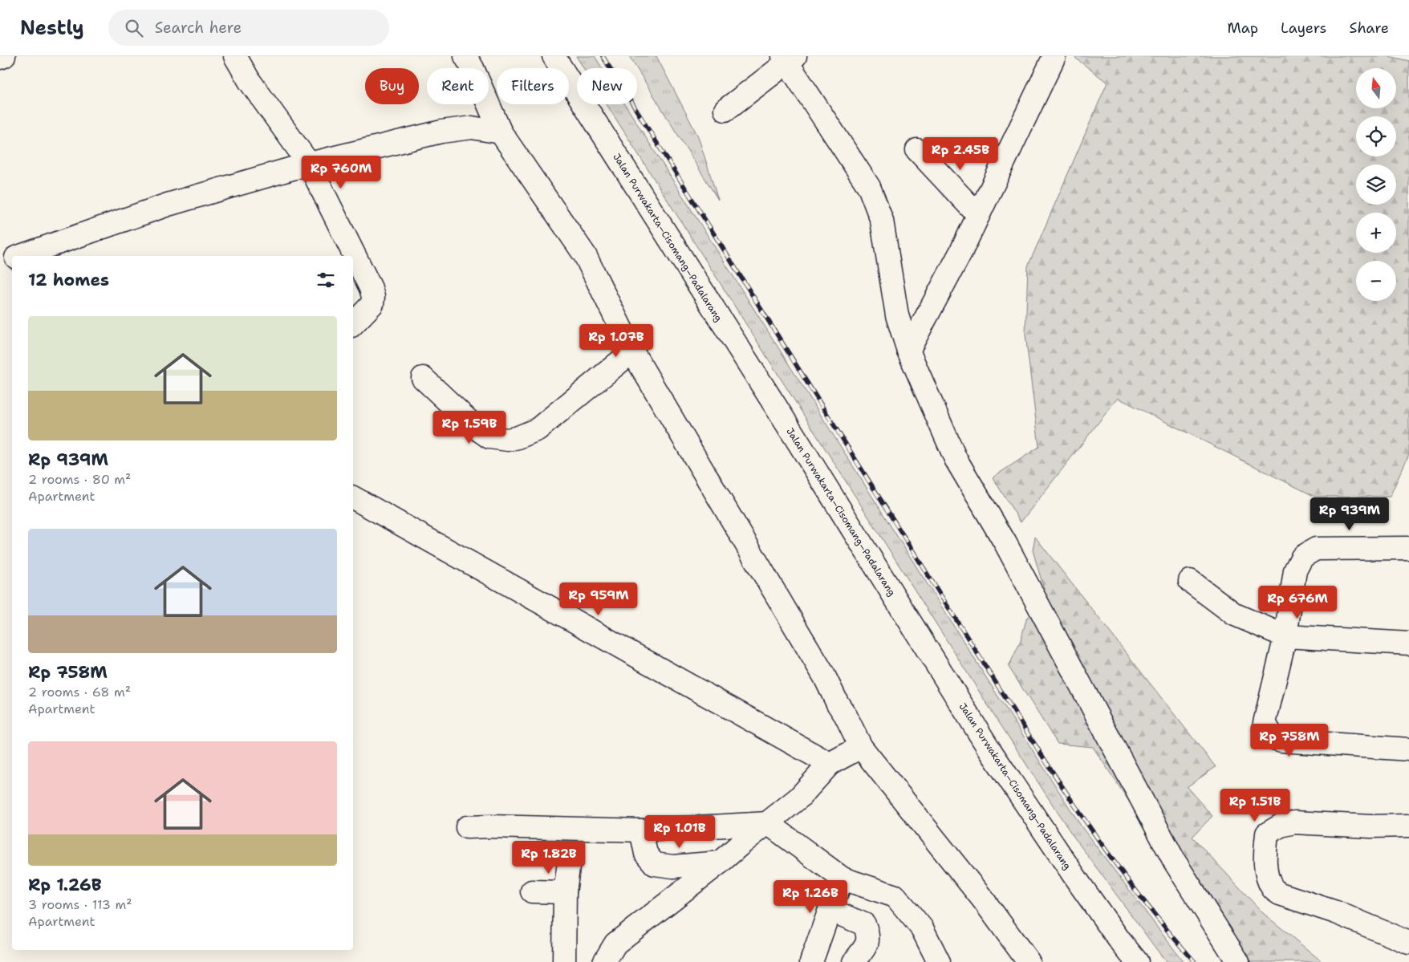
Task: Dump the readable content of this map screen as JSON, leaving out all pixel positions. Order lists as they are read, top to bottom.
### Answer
{
  "streets": {
    "main road": ["Jalan Purwakarta–Cisomang–Padalarang"]
  },
  "north": "top",
  "page": {
    "header": "Nestly",
    "search": "Search here",
    "nav": ["Map", "Layers", "Share"],
    "map_buttons": ["+", "−"],
    "chip": [
      "Buy",
      "Rent",
      "Filters",
      "New"
    ],
    "price": [
      "Rp 2.45B",
      "Rp 760M",
      "Rp 1.07B",
      "Rp 1.59B",
      "Rp 939M",
      "Rp 959M",
      "Rp 676M",
      "Rp 758M",
      "Rp 1.51B",
      "Rp 1.01B",
      "Rp 1.82B",
      "Rp 1.26B"
    ],
    "heading": "12 homes",
    "list": [
      {
        "name": "Rp 939M",
        "note": "2 rooms · 80 m² · Apartment"
      },
      {
        "name": "Rp 758M",
        "note": "2 rooms · 68 m² · Apartment"
      },
      {
        "name": "Rp 1.26B",
        "note": "3 rooms · 113 m² · Apartment"
      }
    ]
  }
}
